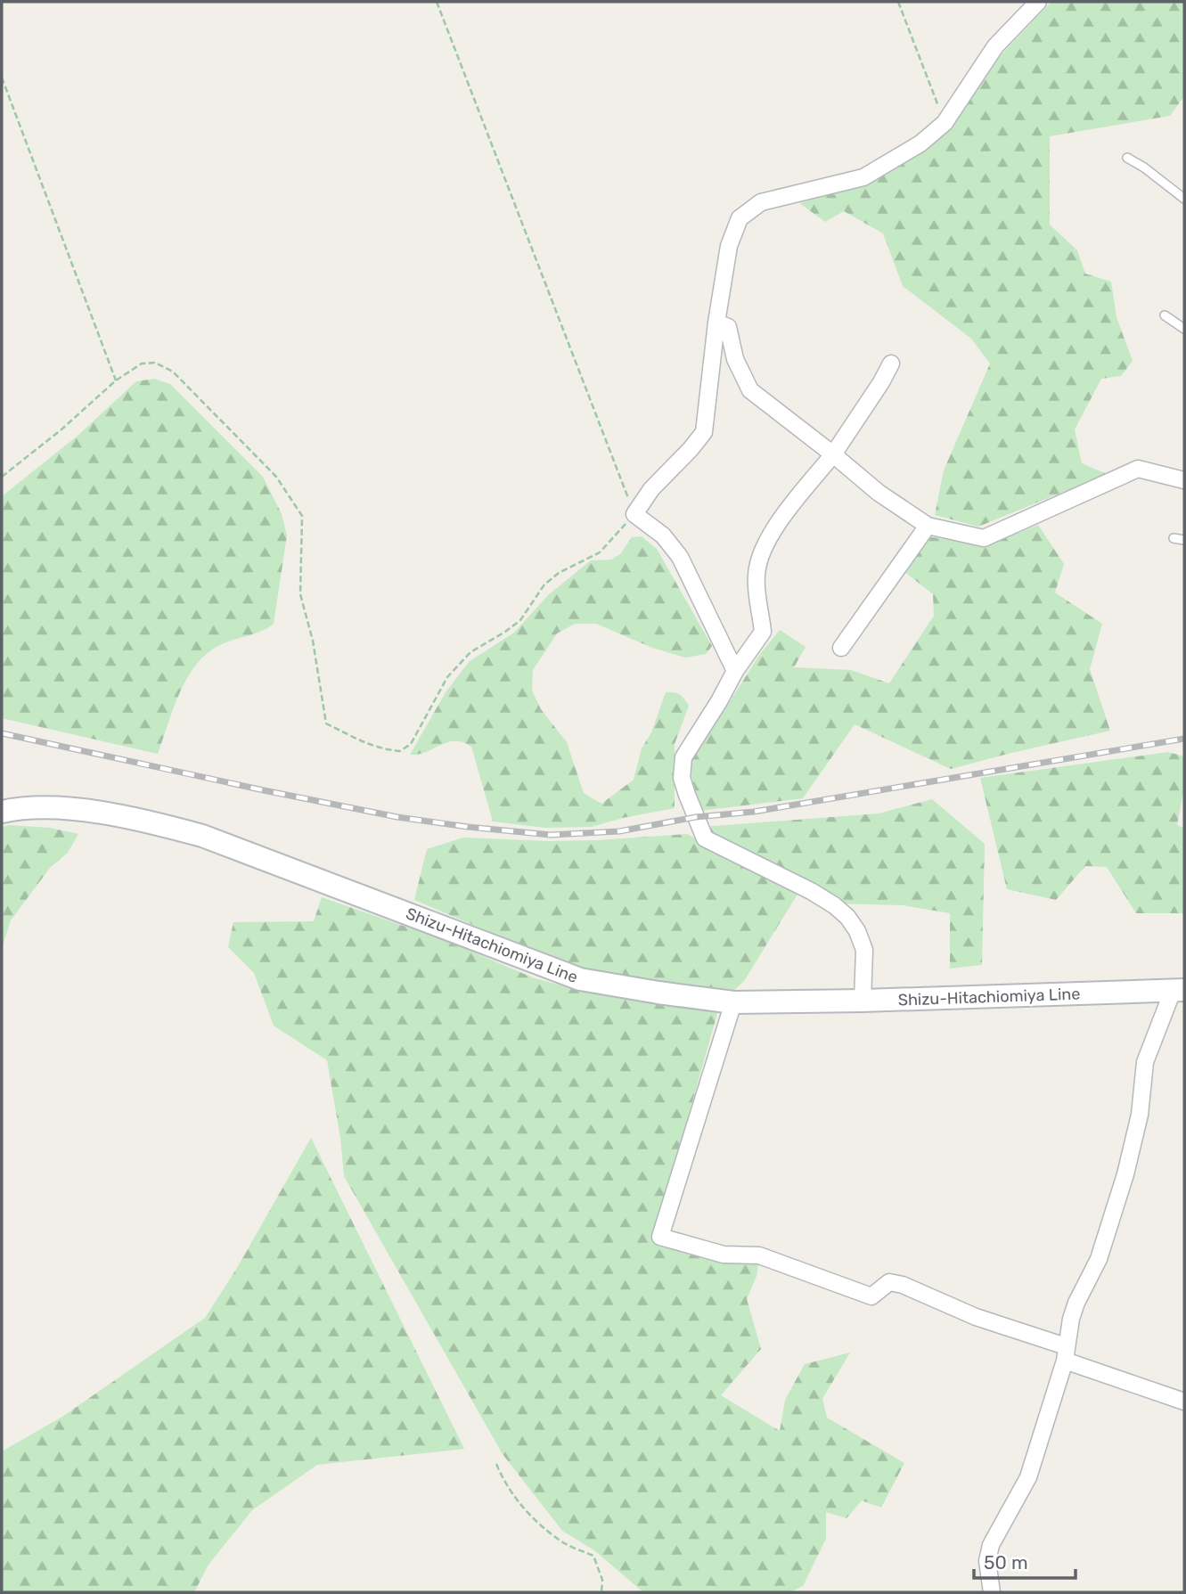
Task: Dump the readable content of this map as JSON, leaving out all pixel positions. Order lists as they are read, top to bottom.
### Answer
{
  "streets": {
    "main road": ["Shizu-Hitachiomiya Line"]
  },
  "scale_bar": "50 m"
}
